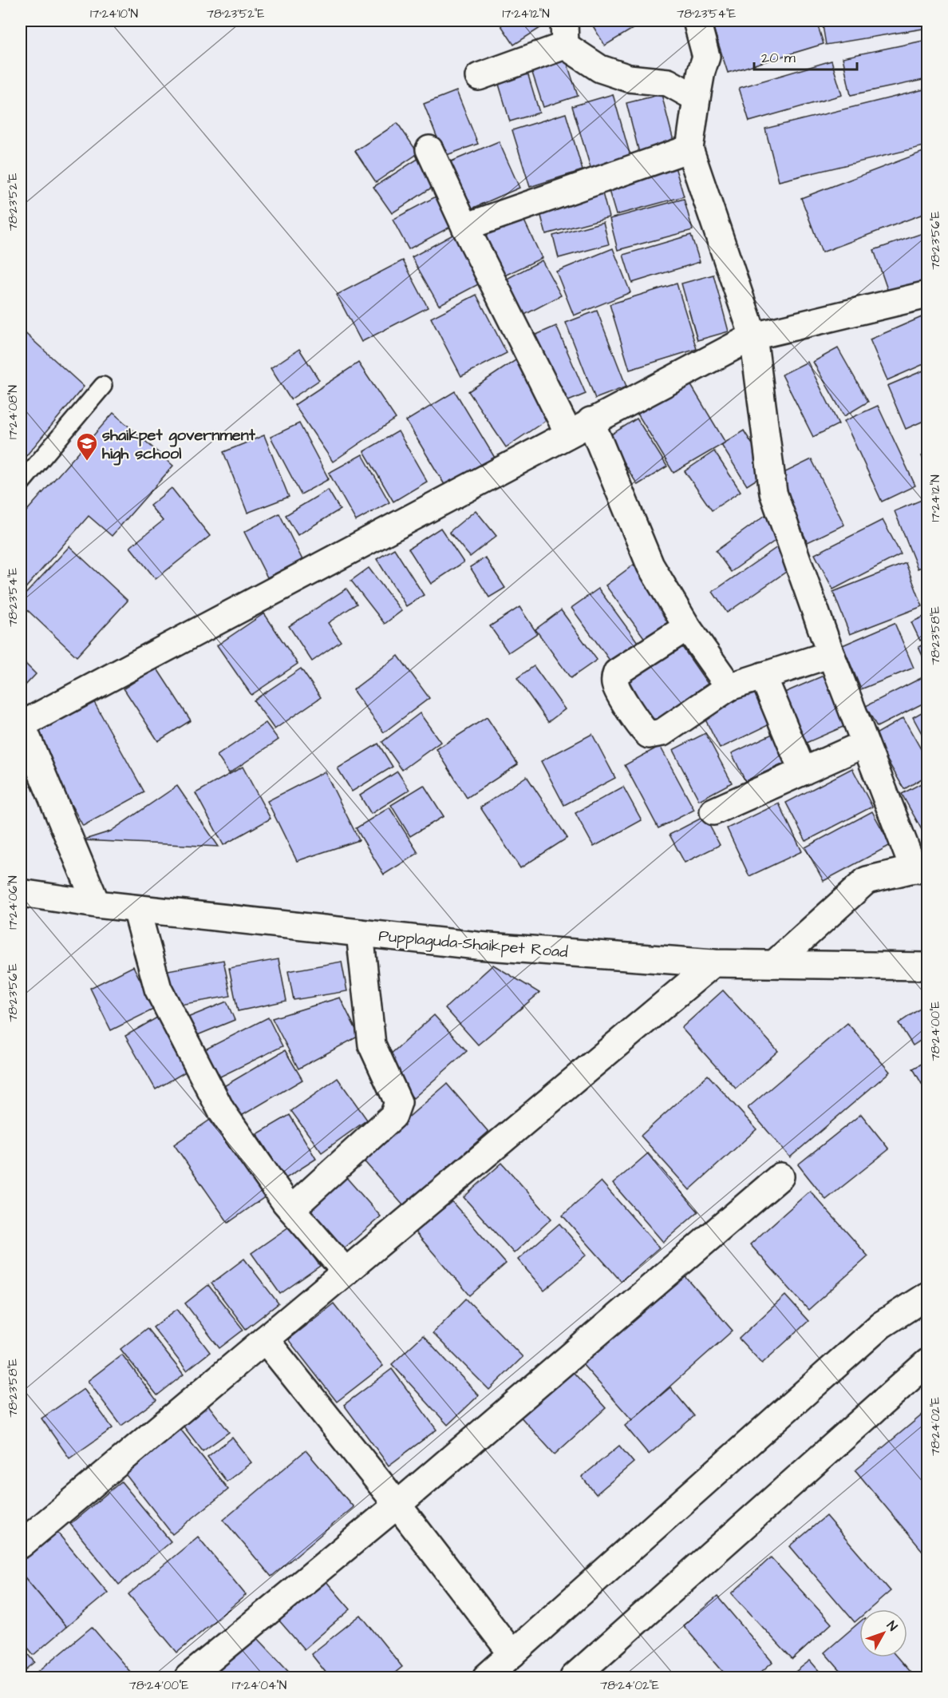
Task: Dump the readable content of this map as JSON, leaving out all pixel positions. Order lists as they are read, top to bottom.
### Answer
{
  "streets": {
    "street": ["Pupplaguda-Shaikpet Road"]
  },
  "places": {
    "school or university": ["shaikpet government high school"]
  },
  "scale_bar": "20 m",
  "north": "top right",
  "coordinates": [
    "17°24'10\"N",
    "78°23'52\"E",
    "17°24'12\"N",
    "78°23'54\"E",
    "78°23'56\"E",
    "17°24'08\"N",
    "78°23'58\"E",
    "17°24'06\"N",
    "78°24'00\"E",
    "78°24'02\"E",
    "17°24'04\"N"
  ]
}
